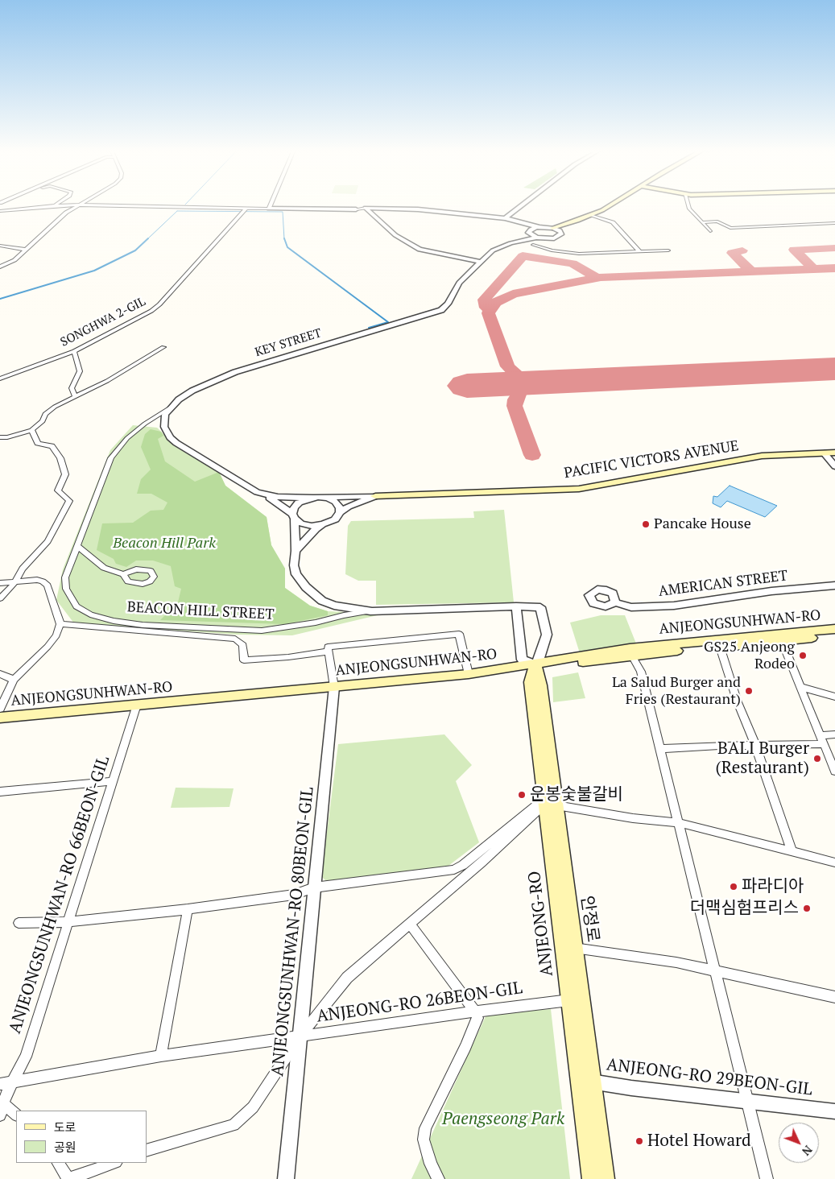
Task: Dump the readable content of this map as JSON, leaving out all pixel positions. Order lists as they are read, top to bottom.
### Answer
{
  "streets": {
    "main road": ["PACIFIC VICTORS AVENUE", "ANJEONGSUNHWAN-RO", "안정로"],
    "street": [
      "SONGHWA 2-GIL",
      "KEY STREET",
      "AMERICAN STREET",
      "BEACON HILL STREET",
      "ANJEONGSUNHWAN-RO 66BEON-GIL",
      "ANJEONGSUNHWAN-RO 80BEON-GIL",
      "ANJEONG-RO 26BEON-GIL",
      "ANJEONG-RO 29BEON-GIL"
    ]
  },
  "crossings": [
    ["KEY STREET", "BEACON HILL STREET"],
    ["BEACON HILL STREET", "ANJEONGSUNHWAN-RO"],
    ["ANJEONGSUNHWAN-RO", "ANJEONGSUNHWAN-RO 66BEON-GIL"],
    ["ANJEONGSUNHWAN-RO", "ANJEONGSUNHWAN-RO 80BEON-GIL"],
    ["ANJEONGSUNHWAN-RO 66BEON-GIL", "ANJEONG-RO 26BEON-GIL"],
    ["안정로", "ANJEONG-RO 26BEON-GIL"],
    ["안정로", "ANJEONG-RO 29BEON-GIL"],
    ["ANJEONGSUNHWAN-RO 80BEON-GIL", "ANJEONG-RO 26BEON-GIL"]
  ],
  "parks": ["Beacon Hill Park", "Paengseong Park"],
  "places": [
    "Pancake House",
    "GS25 Anjeong Rodeo",
    "La Salud Burger and Fries (Restaurant)",
    "BALI Burger (Restaurant)",
    "운봉숯불갈비",
    "파라디아",
    "더맥심험프리스",
    "Hotel Howard"
  ],
  "legend": ["도로", "공원"],
  "north": "bottom right"
}
